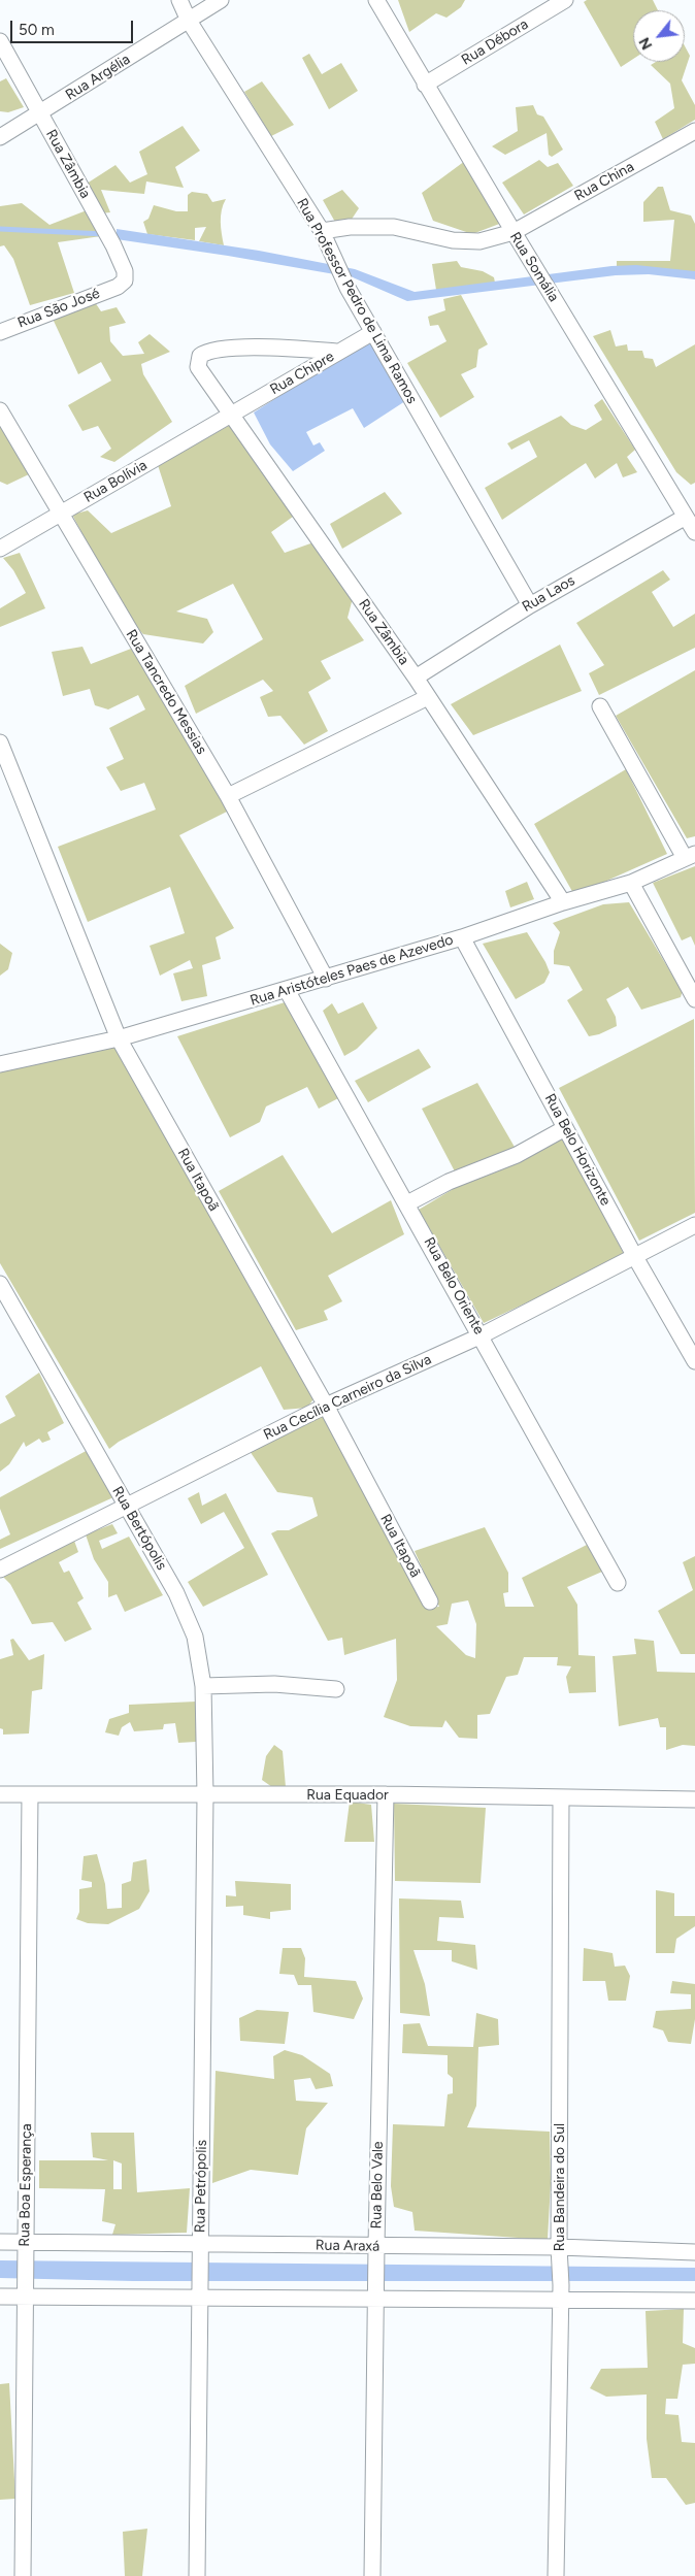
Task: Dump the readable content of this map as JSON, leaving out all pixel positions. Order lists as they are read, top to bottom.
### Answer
{
  "streets": {
    "street": [
      "Rua Débora",
      "Rua Argélia",
      "Rua Zâmbia",
      "Rua China",
      "Rua Somália",
      "Rua Professor Pedro de Lima Ramos",
      "Rua São José",
      "Rua Chipre",
      "Rua Bolívia",
      "Rua Laos",
      "Rua Tancredo Messias",
      "Rua Aristóteles Paes de Azevedo",
      "Rua Belo Horizonte",
      "Rua Itapoã",
      "Rua Belo Oriente",
      "Rua Cecília Carneiro da Silva",
      "Rua Bertópolis",
      "Rua Equador",
      "Rua Boa Esperança",
      "Rua Belo Vale",
      "Rua Petrópolis",
      "Rua Bandeira do Sul",
      "Rua Araxá"
    ]
  },
  "crossings": [
    ["Rua Débora", "Rua Somália"],
    ["Rua Argélia", "Rua Zâmbia"],
    ["Rua Argélia", "Rua Professor Pedro de Lima Ramos"],
    ["Rua Zâmbia", "Rua São José"],
    ["Rua Zâmbia", "Rua Chipre"],
    ["Rua Zâmbia", "Rua Bolívia"],
    ["Rua Zâmbia", "Rua Laos"],
    ["Rua Zâmbia", "Rua Aristóteles Paes de Azevedo"],
    ["Rua China", "Rua Somália"],
    ["Rua China", "Rua Professor Pedro de Lima Ramos"],
    ["Rua Somália", "Rua Laos"],
    ["Rua Professor Pedro de Lima Ramos", "Rua Chipre"],
    ["Rua Professor Pedro de Lima Ramos", "Rua Laos"],
    ["Rua Chipre", "Rua Bolívia"],
    ["Rua Bolívia", "Rua Tancredo Messias"],
    ["Rua Tancredo Messias", "Rua Aristóteles Paes de Azevedo"],
    ["Rua Aristóteles Paes de Azevedo", "Rua Belo Horizonte"],
    ["Rua Aristóteles Paes de Azevedo", "Rua Itapoã"],
    ["Rua Aristóteles Paes de Azevedo", "Rua Belo Oriente"],
    ["Rua Belo Horizonte", "Rua Cecília Carneiro da Silva"],
    ["Rua Itapoã", "Rua Cecília Carneiro da Silva"],
    ["Rua Belo Oriente", "Rua Cecília Carneiro da Silva"],
    ["Rua Cecília Carneiro da Silva", "Rua Bertópolis"],
    ["Rua Bertópolis", "Rua Equador"],
    ["Rua Bertópolis", "Rua Petrópolis"],
    ["Rua Equador", "Rua Boa Esperança"],
    ["Rua Equador", "Rua Belo Vale"],
    ["Rua Equador", "Rua Petrópolis"],
    ["Rua Equador", "Rua Bandeira do Sul"],
    ["Rua Boa Esperança", "Rua Araxá"],
    ["Rua Belo Vale", "Rua Araxá"],
    ["Rua Petrópolis", "Rua Araxá"],
    ["Rua Bandeira do Sul", "Rua Araxá"]
  ],
  "scale_bar": "50 m",
  "north": "bottom left"
}
